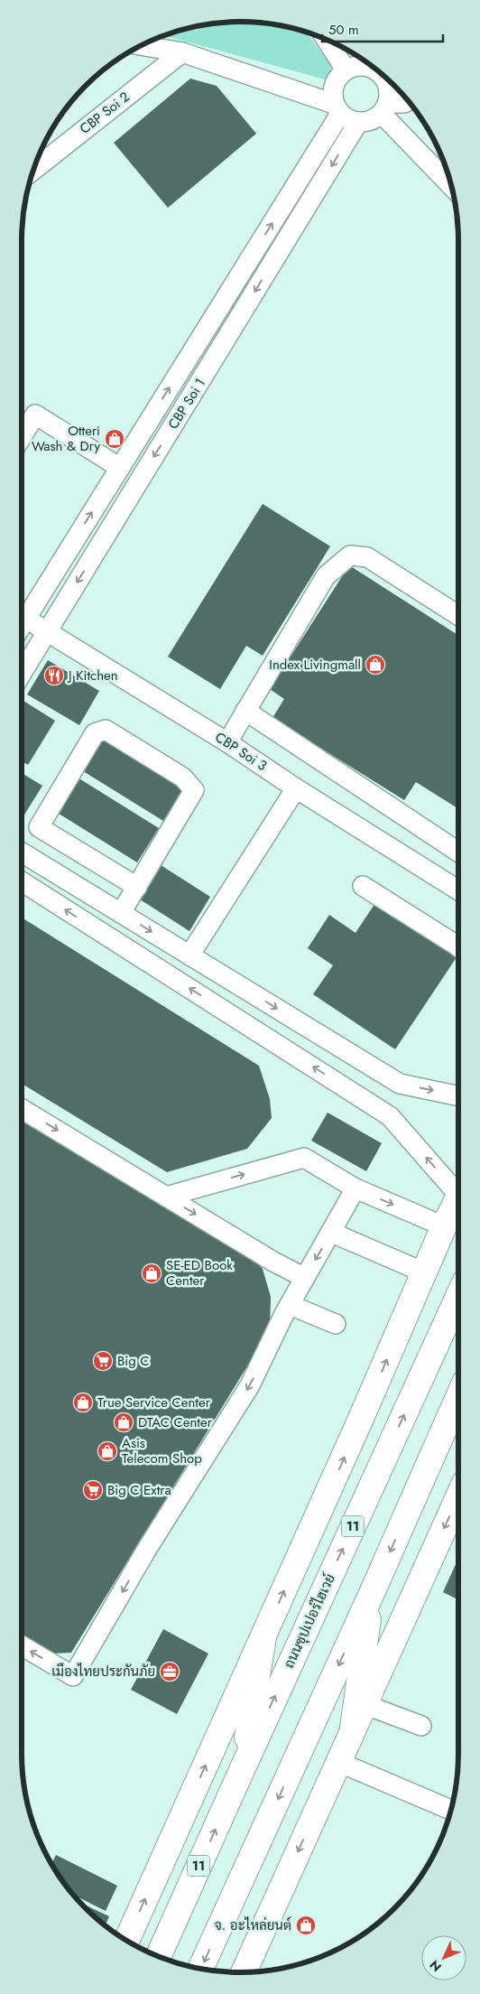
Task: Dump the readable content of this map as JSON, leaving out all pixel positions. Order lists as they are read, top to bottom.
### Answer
{
  "streets": {
    "main road": ["11", "ถนนซุปเปอร์ไฮเวย์"],
    "street": ["CBP Soi 2", "CBP Soi 1", "CBP Soi 3"]
  },
  "crossings": [
    ["CBP Soi 1", "CBP Soi 3"]
  ],
  "places": {
    "shop": [
      "Otteri Wash & Dry",
      "Index Livingmall",
      "SE-ED Book Center",
      "True Service Center",
      "DTAC Center",
      "Asis Telecom Shop",
      "จ. อะไหล่ยนต์"
    ],
    "restaurant": ["J Kitchen"],
    "supermarket": ["Big C", "Big C Extra"],
    "office": ["เมืองไทยประกันภัย"]
  },
  "scale_bar": "50 m",
  "north": "bottom left"
}
